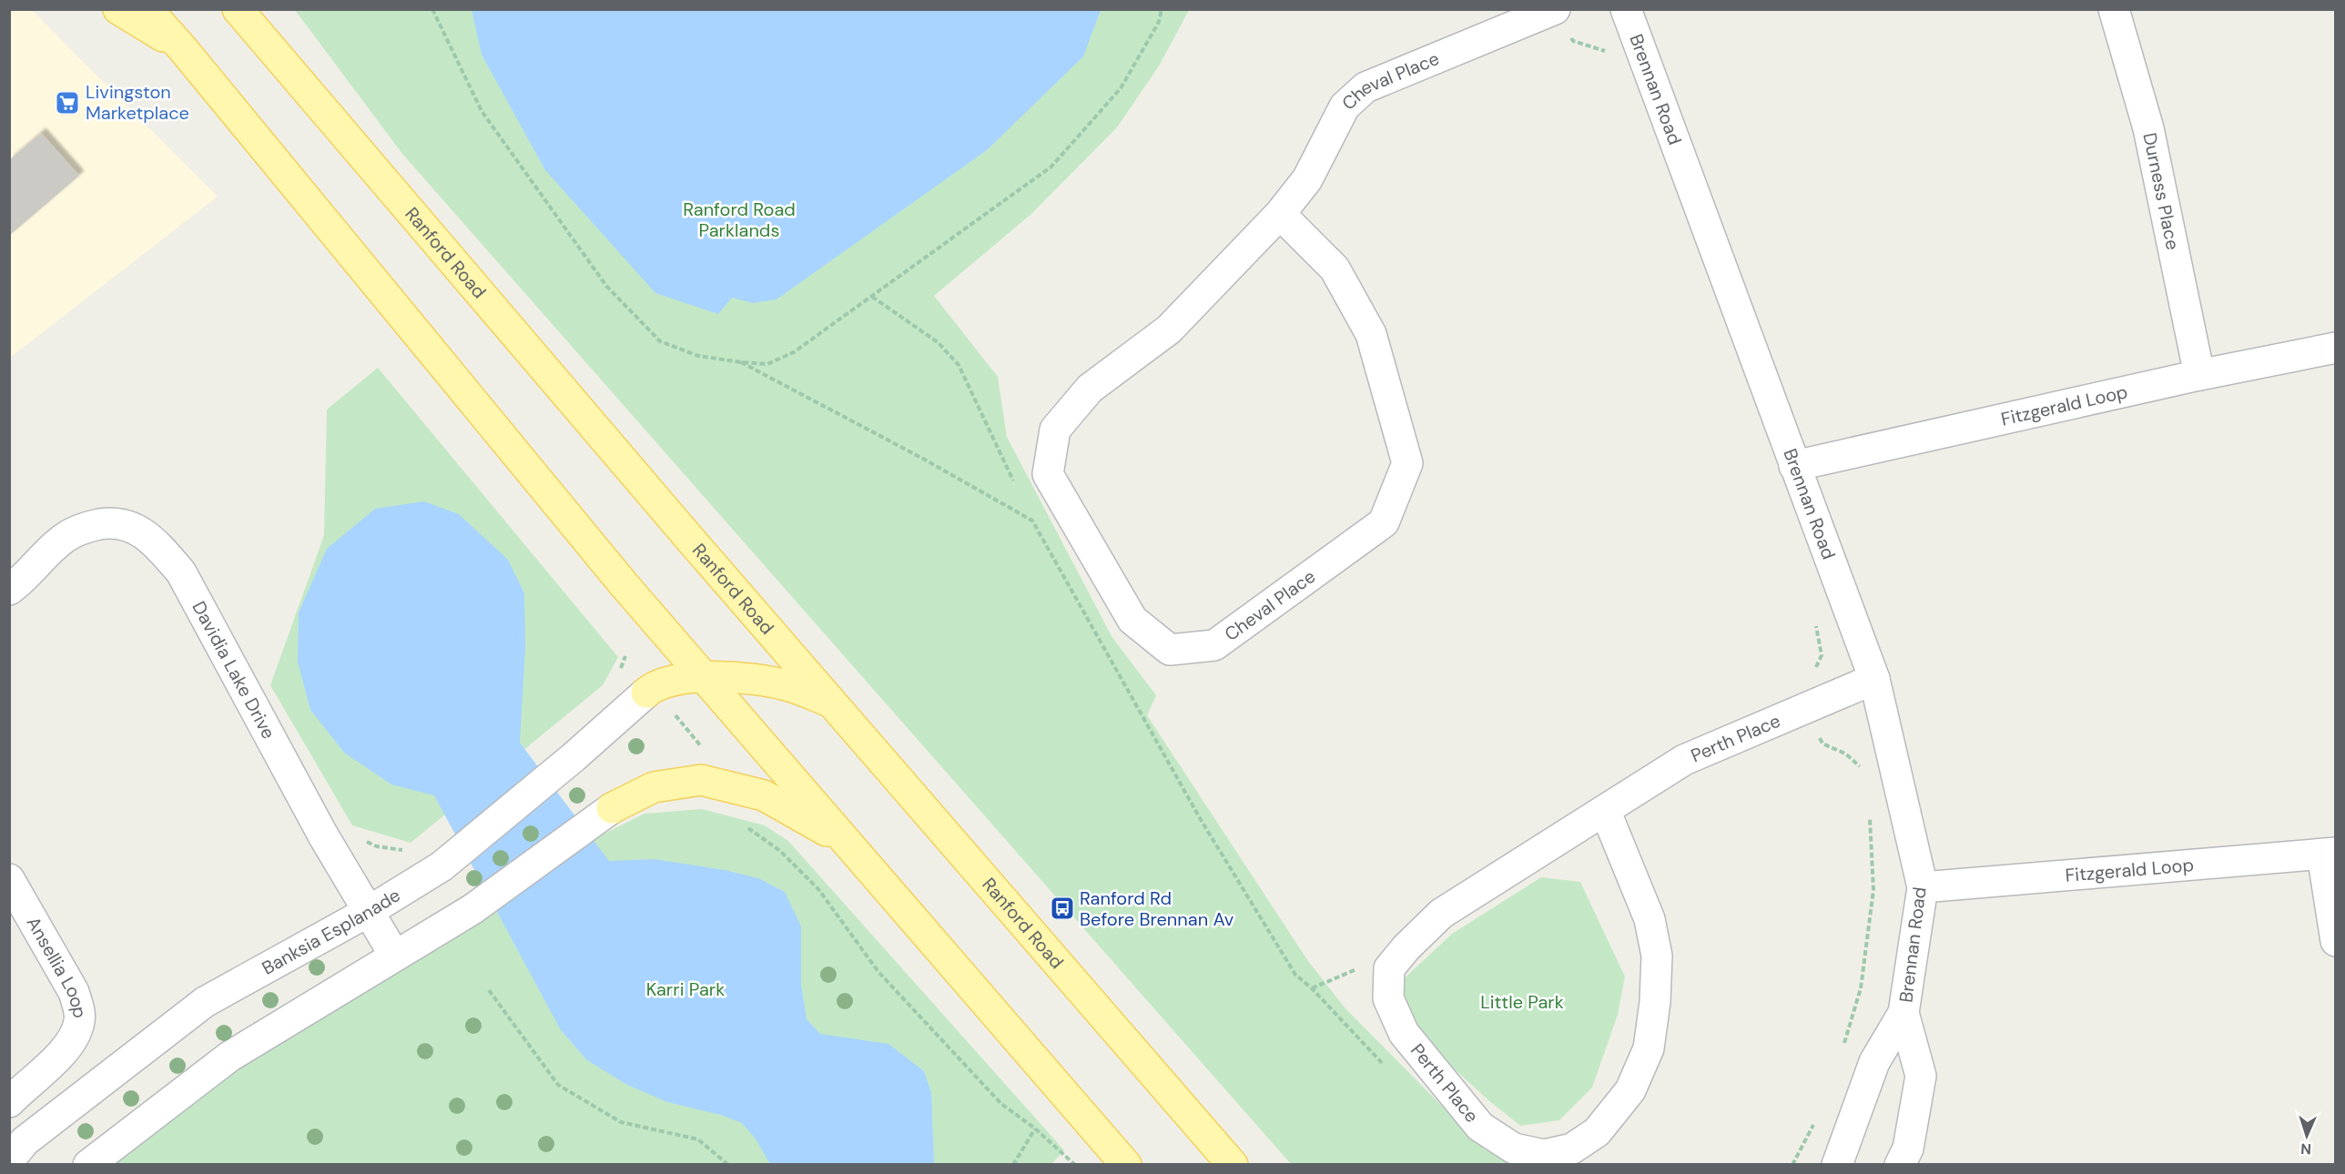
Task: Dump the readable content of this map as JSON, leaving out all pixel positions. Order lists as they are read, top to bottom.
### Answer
{
  "streets": {
    "main road": ["Ranford Road"],
    "street": [
      "Cheval Place",
      "Brennan Road",
      "Durness Place",
      "Fitzgerald Loop",
      "Davidia Lake Drive",
      "Perth Place",
      "Banksia Esplanade",
      "Ansellia Loop"
    ]
  },
  "crossings": [
    ["Brennan Road", "Fitzgerald Loop"],
    ["Brennan Road", "Perth Place"],
    ["Durness Place", "Fitzgerald Loop"],
    ["Davidia Lake Drive", "Banksia Esplanade"]
  ],
  "parks": ["Ranford Road Parklands", "Karri Park", "Little Park"],
  "places": {
    "supermarket": ["Livingston Marketplace"],
    "bus stop": ["Ranford Rd Before Brennan Av"]
  },
  "north": "bottom"
}
